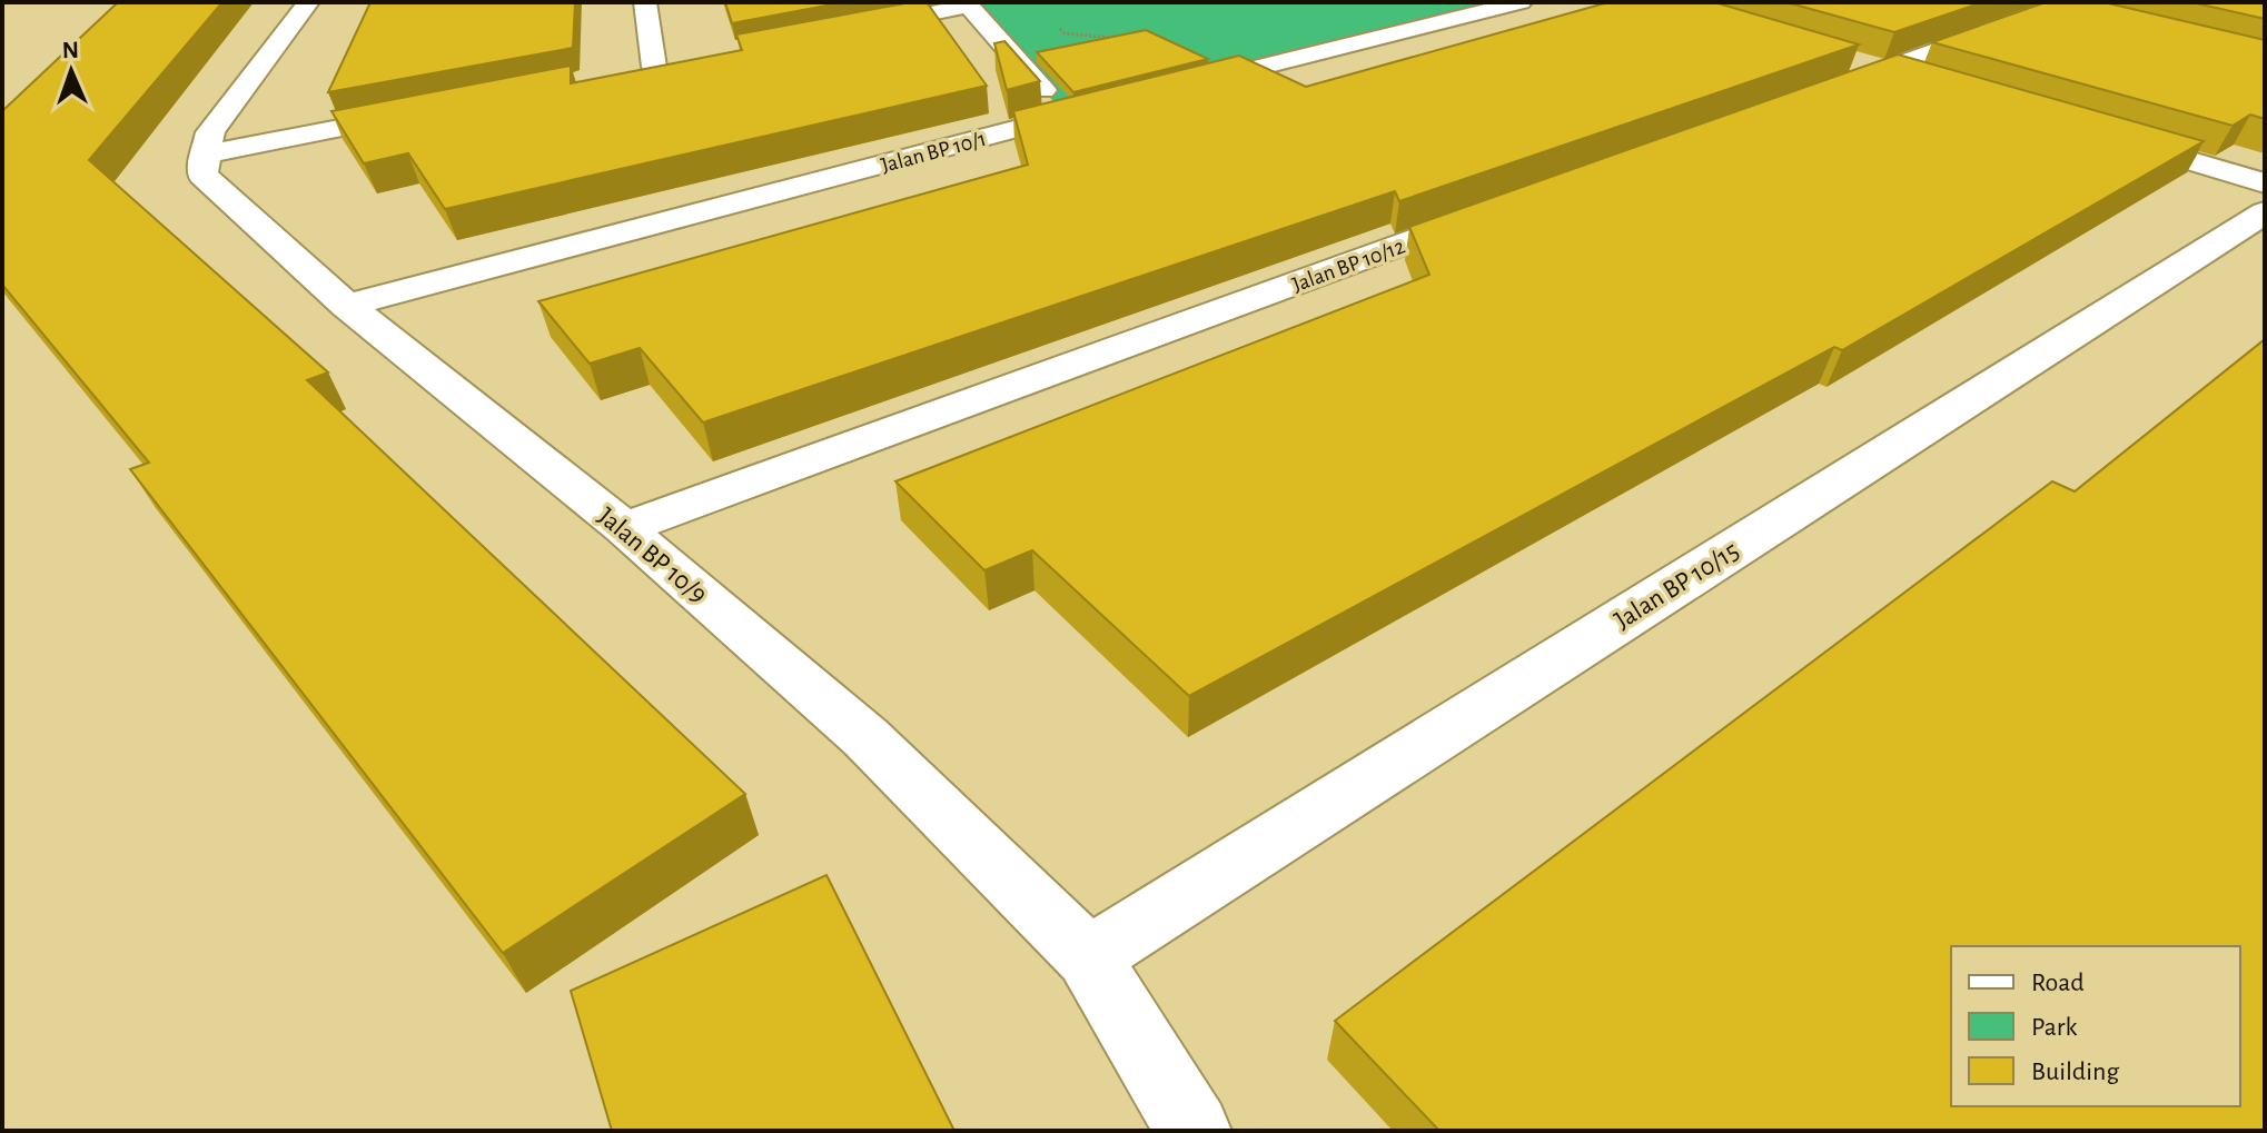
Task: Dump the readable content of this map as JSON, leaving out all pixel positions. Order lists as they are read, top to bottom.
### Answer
{
  "streets": {
    "street": [
      "Jalan BP 10/1",
      "Jalan BP 10/12",
      "Jalan BP 10/9",
      "Jalan BP 10/15"
    ]
  },
  "crossings": [
    ["Jalan BP 10/1", "Jalan BP 10/9"],
    ["Jalan BP 10/12", "Jalan BP 10/9"],
    ["Jalan BP 10/9", "Jalan BP 10/15"]
  ],
  "legend": ["Road", "Park", "Building"],
  "north": "top"
}
